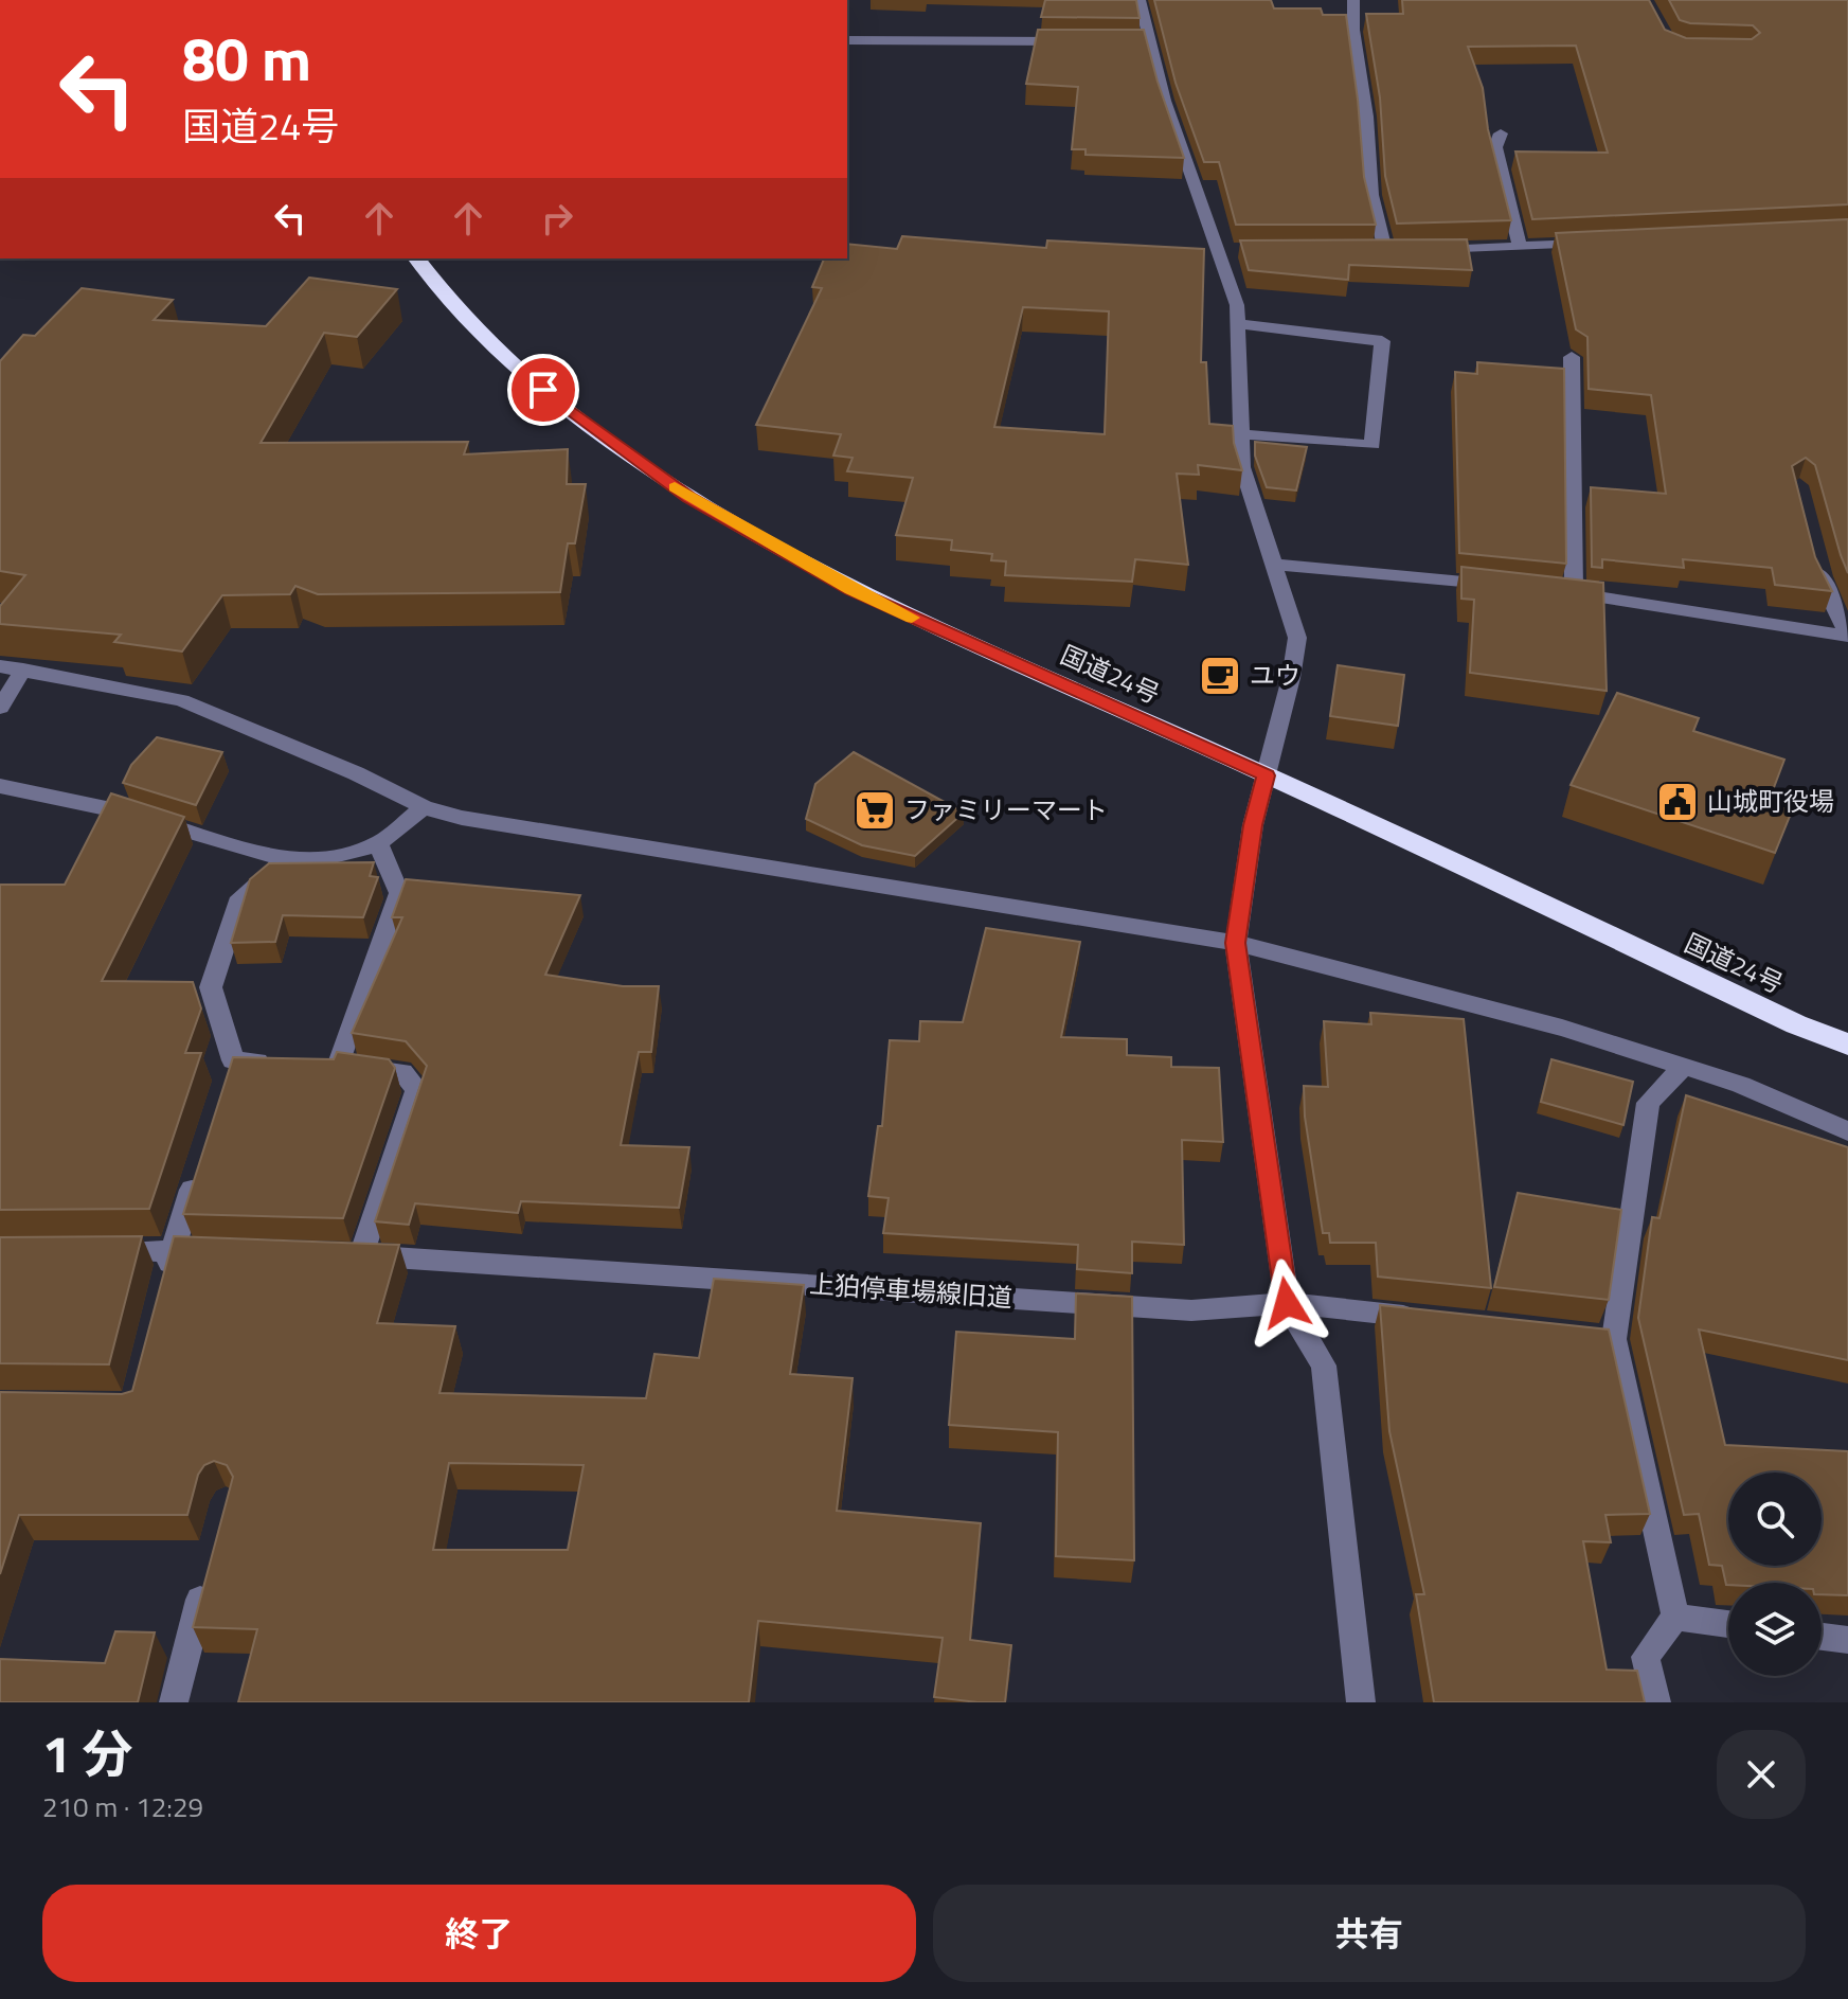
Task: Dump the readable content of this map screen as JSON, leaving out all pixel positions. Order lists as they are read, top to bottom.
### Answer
{
  "streets": {
    "highway": ["国道24号"],
    "street": ["上狛停車場線旧道"]
  },
  "places": {
    "cafe": ["ユウ"],
    "public building": ["山城町役場"],
    "supermarket": ["ファミリーマート"]
  },
  "page": {
    "turn": ["80 m", "国道24号"],
    "heading": ["1 分", "210 m · 12:29"],
    "buttons": ["終了", "共有"]
  }
}
